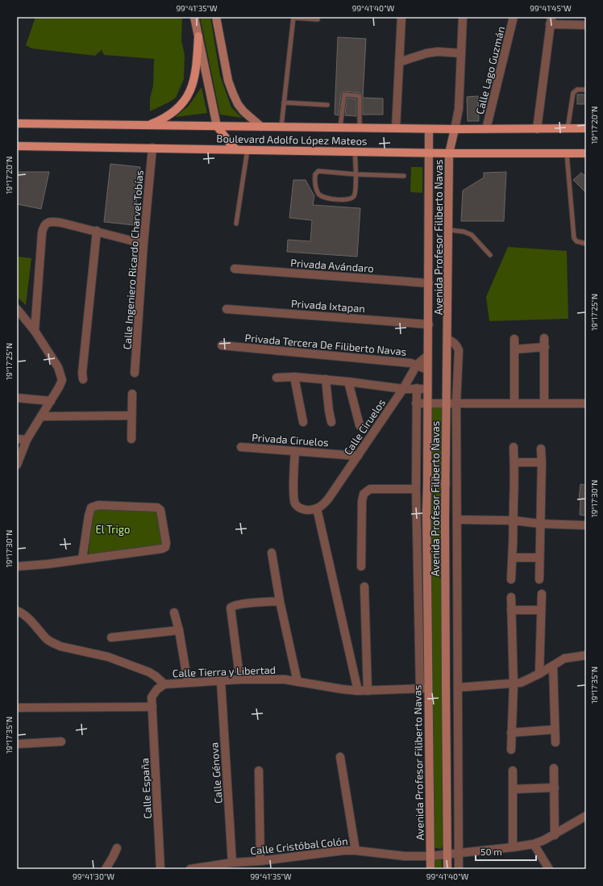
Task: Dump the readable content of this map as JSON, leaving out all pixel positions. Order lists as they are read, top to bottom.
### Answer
{
  "streets": {
    "main road": ["Boulevard Adolfo López Mateos", "Avenida Profesor Filiberto Navas"],
    "street": [
      "Calle Lago Guzmán",
      "Calle Ingeniero Ricardo Charvel Tobías",
      "Privada Avándaro",
      "Privada Ixtapan",
      "Privada Tercera De Filiberto Navas",
      "Calle Ciruelos",
      "Privada Ciruelos",
      "Calle Tierra y Libertad",
      "Calle Génova",
      "Calle España",
      "Calle Cristóbal Colón"
    ]
  },
  "crossings": [
    ["Calle Lago Guzmán", "Boulevard Adolfo López Mateos"],
    ["Boulevard Adolfo López Mateos", "Avenida Profesor Filiberto Navas"],
    ["Boulevard Adolfo López Mateos", "Calle Ingeniero Ricardo Charvel Tobías"],
    ["Avenida Profesor Filiberto Navas", "Privada Avándaro"],
    ["Avenida Profesor Filiberto Navas", "Privada Ixtapan"],
    ["Avenida Profesor Filiberto Navas", "Privada Tercera De Filiberto Navas"],
    ["Avenida Profesor Filiberto Navas", "Calle Ciruelos"],
    ["Avenida Profesor Filiberto Navas", "Calle Tierra y Libertad"],
    ["Avenida Profesor Filiberto Navas", "Calle Cristóbal Colón"],
    ["Privada Tercera De Filiberto Navas", "Calle Ciruelos"],
    ["Calle Ciruelos", "Privada Ciruelos"],
    ["Calle Tierra y Libertad", "Calle Génova"],
    ["Calle Tierra y Libertad", "Calle España"],
    ["Calle Génova", "Calle Cristóbal Colón"]
  ],
  "parks": ["El Trigo"],
  "scale_bar": "50 m",
  "coordinates": [
    "99°41'35\"W",
    "99°41'40\"W",
    "99°41'45\"W",
    "19°17'20\"N",
    "19°17'25\"N",
    "19°17'30\"N",
    "19°17'35\"N",
    "99°41'30\"W"
  ]
}
